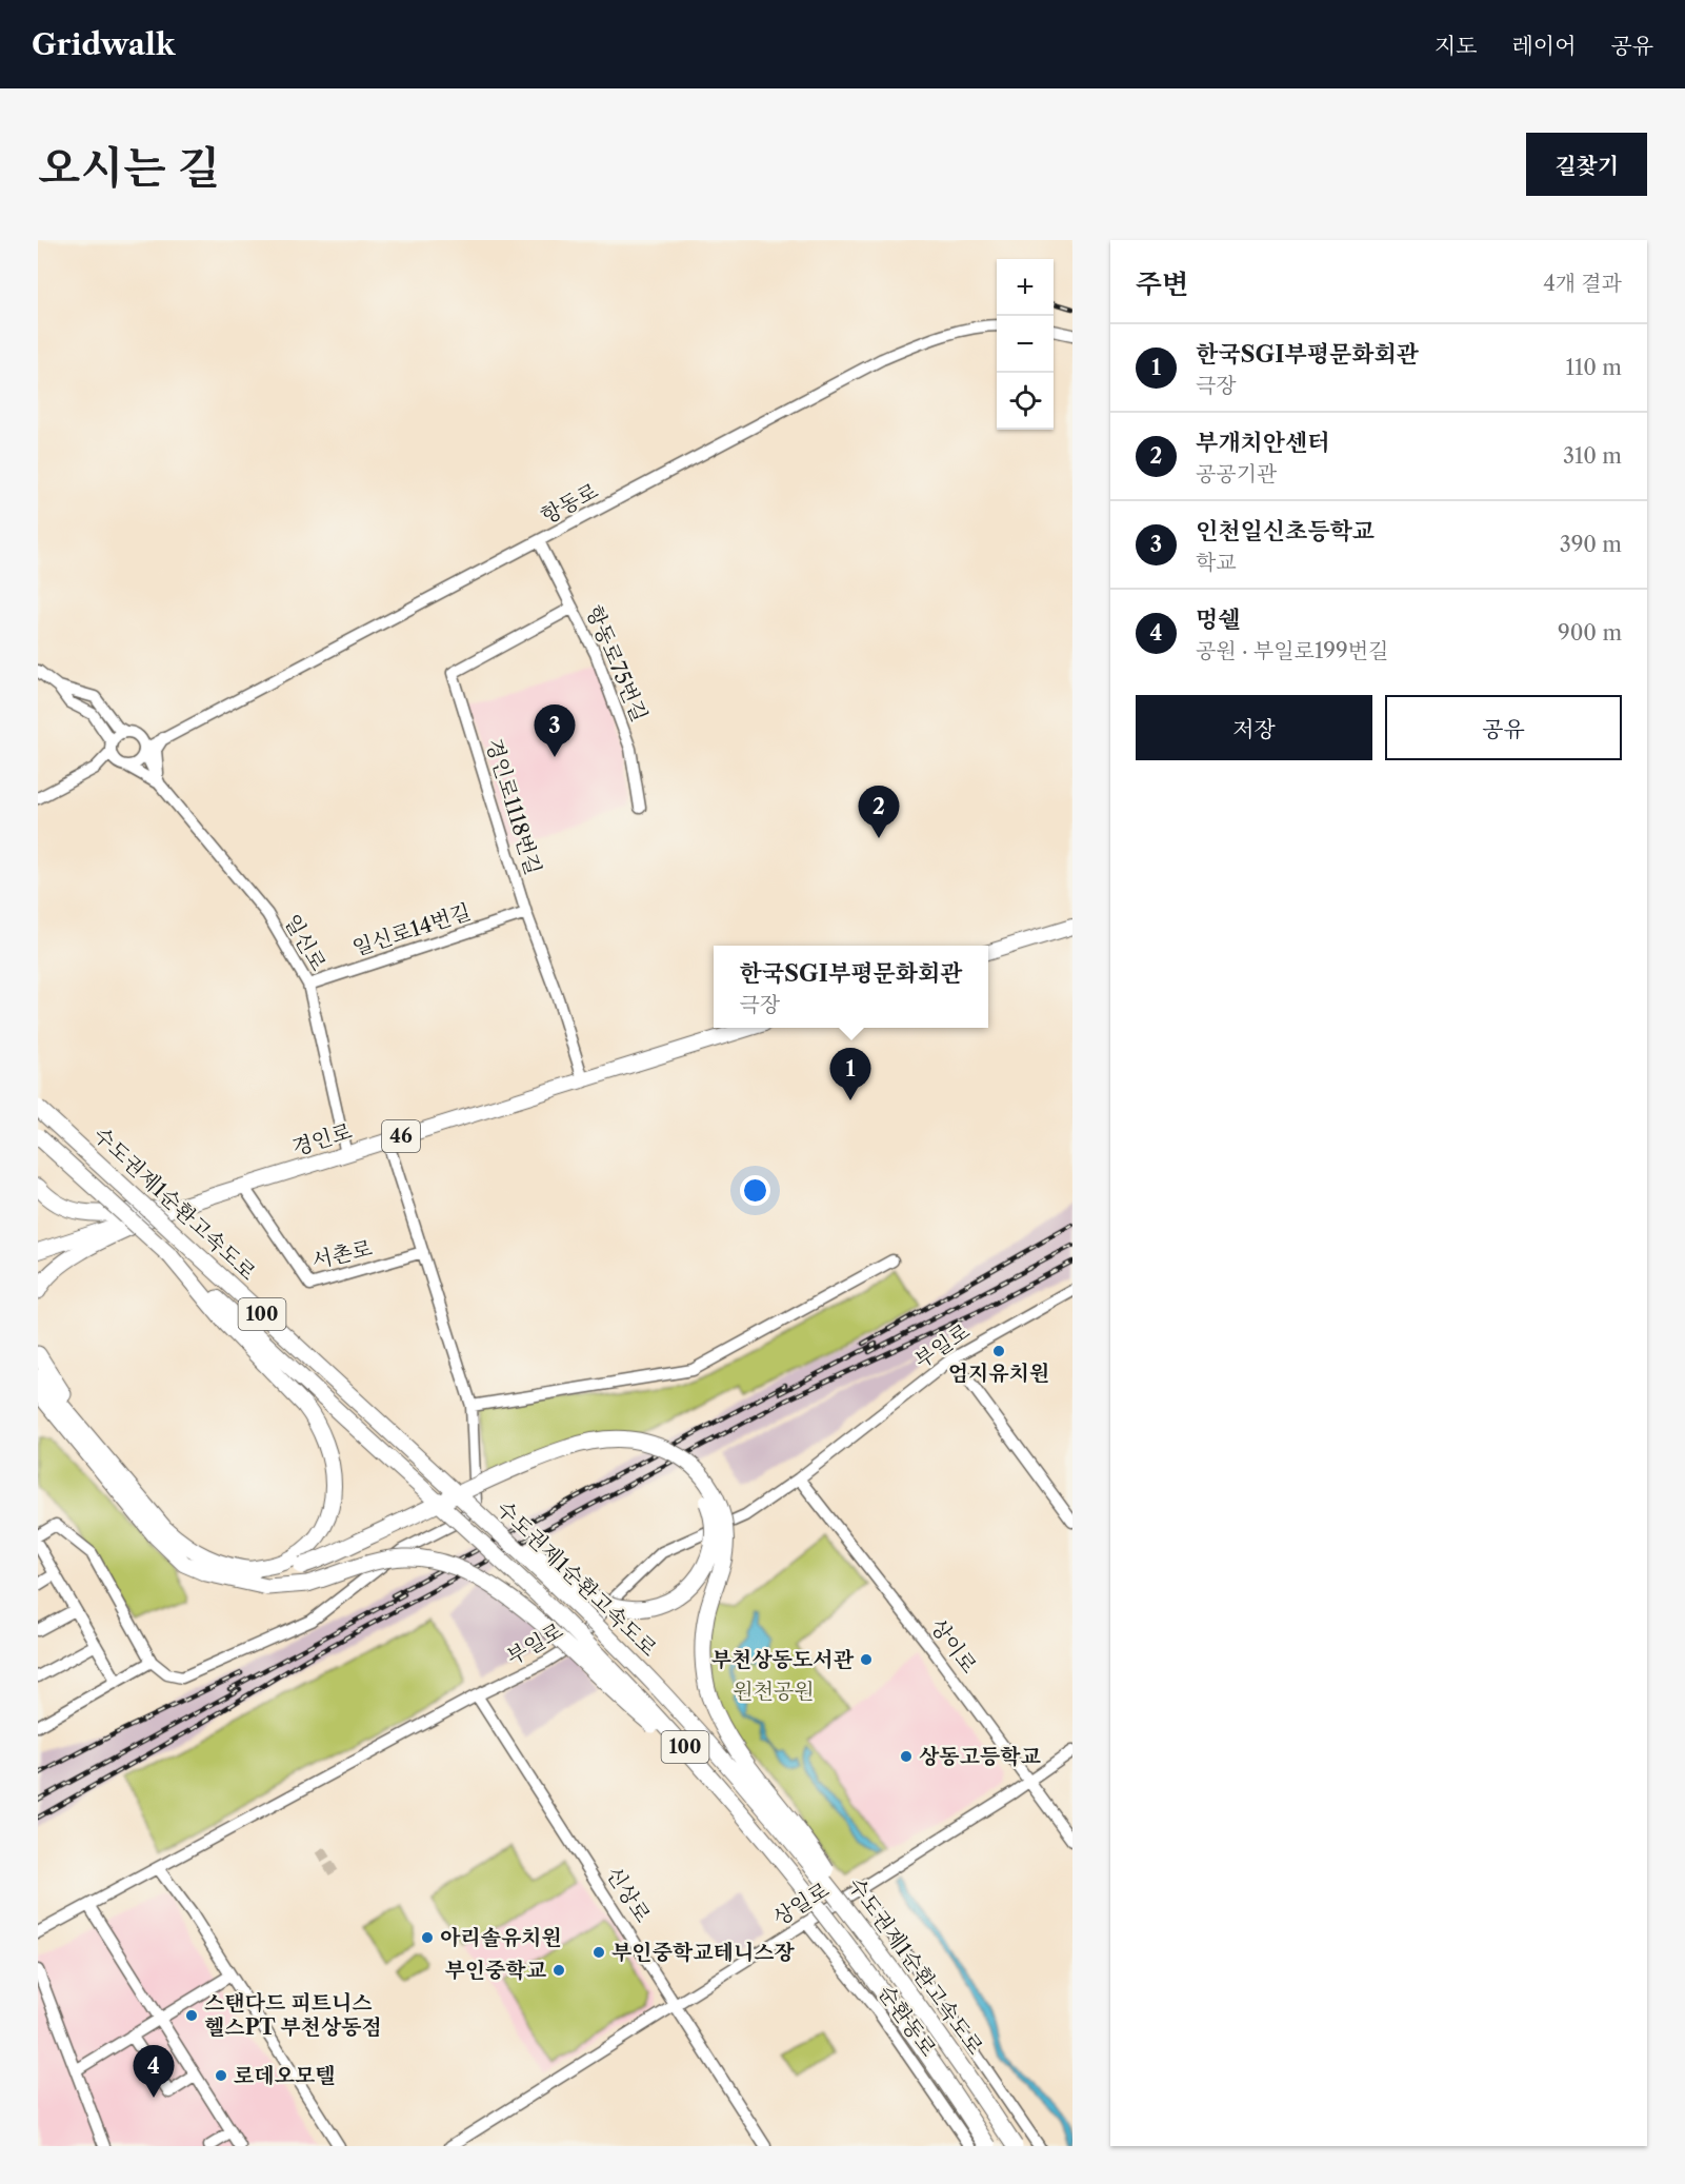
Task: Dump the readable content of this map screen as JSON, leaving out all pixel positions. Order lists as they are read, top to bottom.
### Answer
{
  "streets": {
    "highway": ["수도권제1순환고속도로", "100"],
    "main road": ["46", "경인로"],
    "street": [
      "항동로",
      "항동로75번길",
      "경인로1118번길",
      "일신로14번길",
      "일신로",
      "서촌로",
      "부일로",
      "상이로",
      "신상로",
      "상일로",
      "순환동로"
    ]
  },
  "crossings": [
    ["항동로", "항동로75번길"],
    ["항동로", "일신로"],
    ["항동로75번길", "경인로1118번길"],
    ["경인로1118번길", "일신로14번길"],
    ["경인로1118번길", "경인로"],
    ["일신로14번길", "일신로"],
    ["일신로", "경인로"],
    ["경인로", "서촌로"],
    ["부일로", "상이로"],
    ["부일로", "신상로"],
    ["상이로", "상일로"],
    ["신상로", "상일로"],
    ["상일로", "순환동로"]
  ],
  "parks": ["원천공원"],
  "places": [
    "엄지유치원",
    "부천상동도서관",
    "상동고등학교",
    "아리솔유치원",
    "부인중학교테니스장",
    "부인중학교",
    "스탠다드 피트니스 헬스PT 부천상동점",
    "로데오모텔"
  ],
  "page": {
    "header": "Gridwalk",
    "nav": ["지도", "레이어", "공유"],
    "title": "오시는 길",
    "buttons": [
      "길찾기",
      ["저장", "공유"]
    ],
    "heading": ["주변", "4개 결과"],
    "map_buttons": ["+", "−"],
    "list": [
      {
        "mark": "1",
        "name": "한국SGI부평문화회관",
        "note": "극장",
        "value": "110 m"
      },
      {
        "mark": "2",
        "name": "부개치안센터",
        "note": "공공기관",
        "value": "310 m"
      },
      {
        "mark": "3",
        "name": "인천일신초등학교",
        "note": "학교",
        "value": "390 m"
      },
      {
        "mark": "4",
        "name": "멍쉘",
        "note": "공원 · 부일로199번길",
        "value": "900 m"
      }
    ],
    "pins": [
      "3",
      "2",
      "1",
      "4"
    ],
    "popup": ["한국SGI부평문화회관", "극장"]
  }
}
